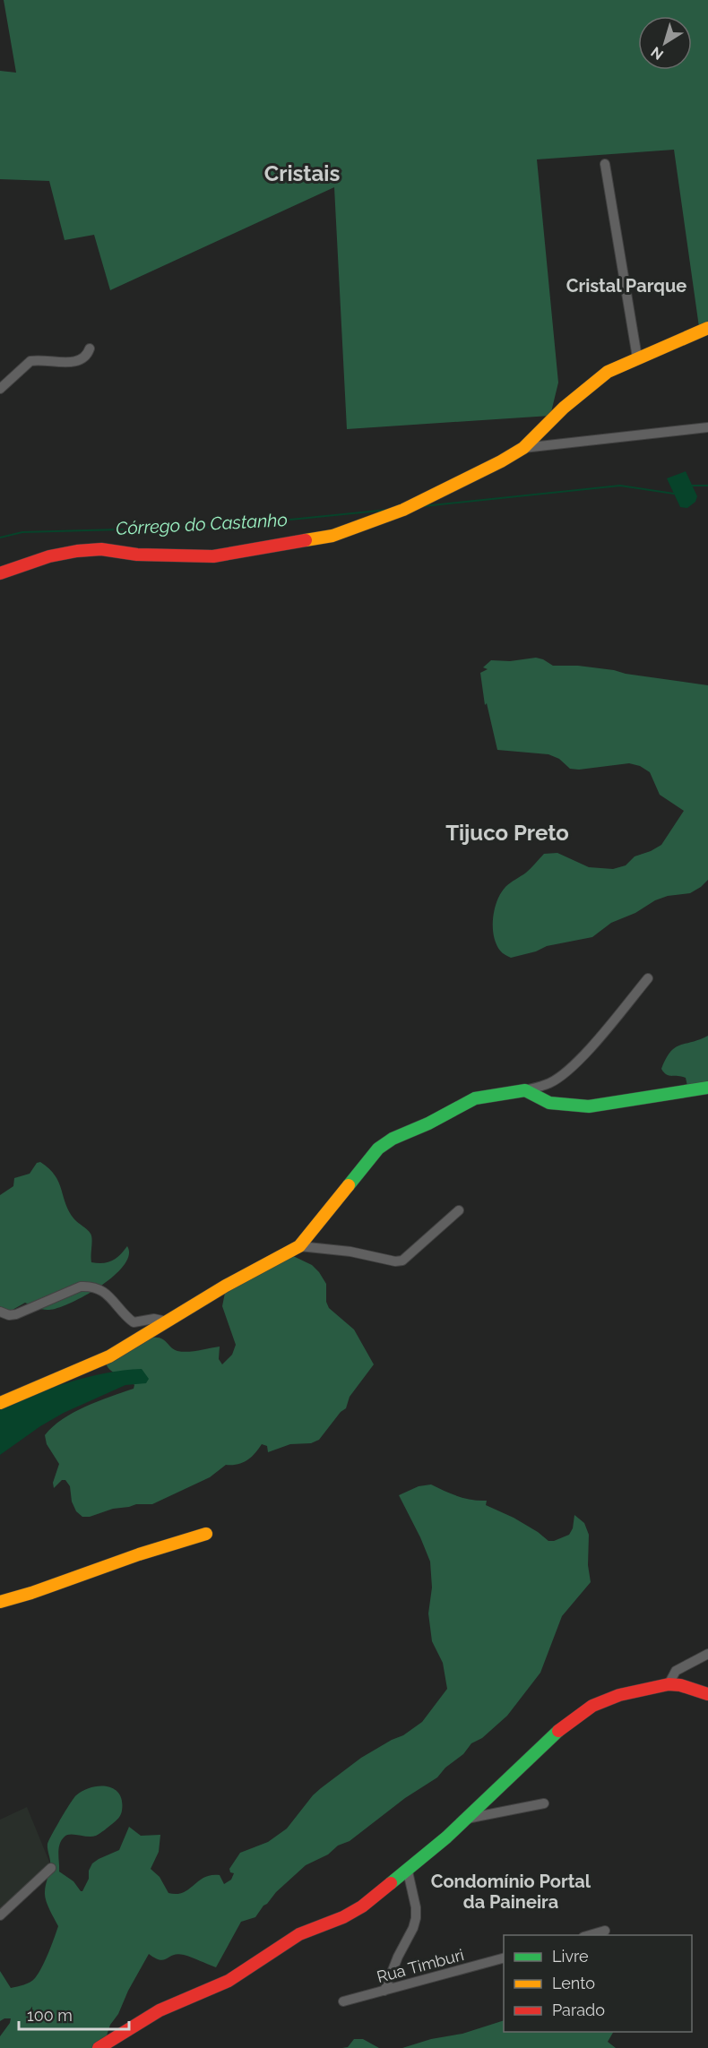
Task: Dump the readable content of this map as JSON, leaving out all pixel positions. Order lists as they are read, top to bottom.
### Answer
{
  "streets": {
    "street": ["Rua Timburi"]
  },
  "districts": [
    "Cristais",
    "Cristal Parque",
    "Tijuco Preto",
    "Condomínio Portal da Paineira"
  ],
  "water": ["Córrego do Castanho"],
  "legend": ["Livre", "Lento", "Parado"],
  "scale_bar": "100 m",
  "north": "bottom left"
}
